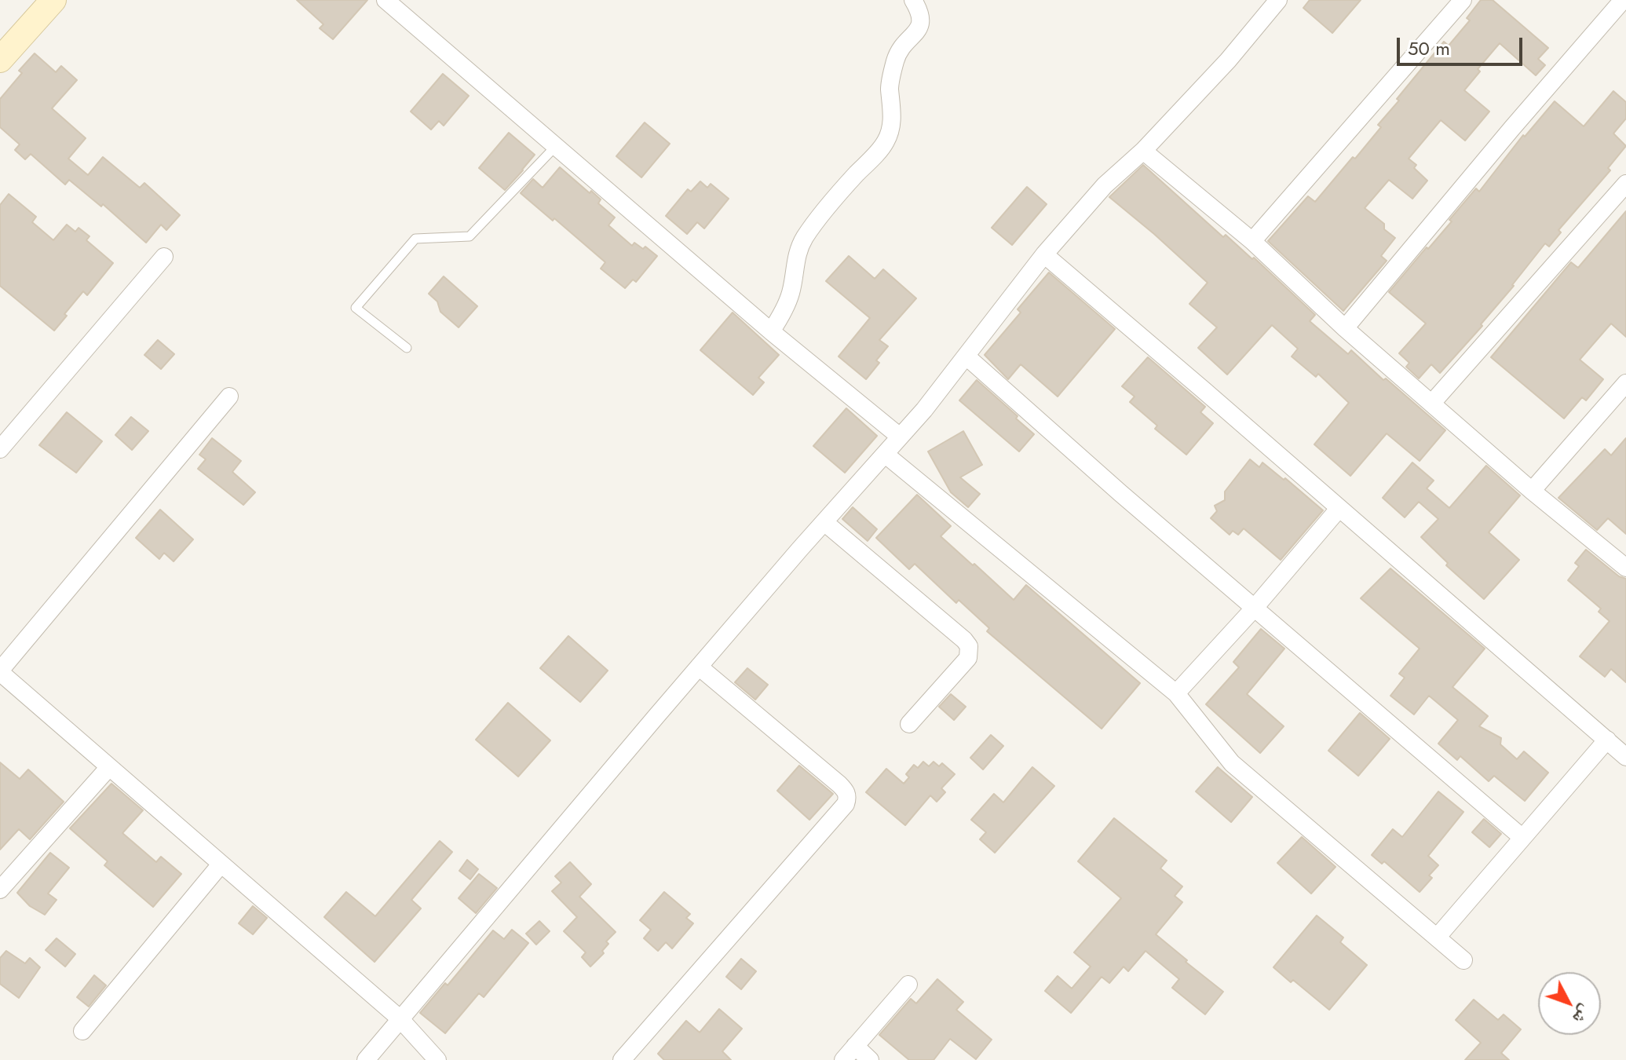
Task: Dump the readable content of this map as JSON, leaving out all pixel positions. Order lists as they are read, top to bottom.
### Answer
{
  "scale_bar": "50 m",
  "north": "bottom right"
}
